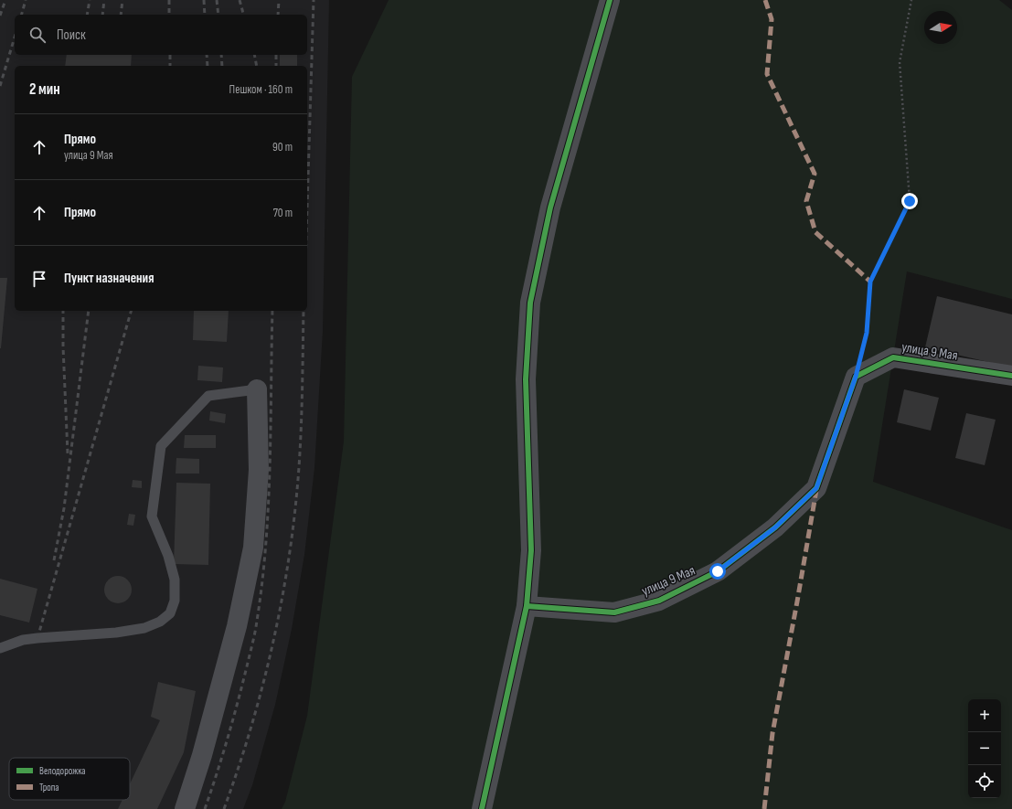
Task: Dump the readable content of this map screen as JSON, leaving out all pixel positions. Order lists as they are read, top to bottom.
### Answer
{
  "streets": {
    "street": ["улица 9 Мая"]
  },
  "legend": ["Велодорожка", "Тропа"],
  "north": "right",
  "page": {
    "search": "Поиск",
    "heading": ["2 мин", "Пешком · 160 m"],
    "list": [
      ["Прямо", "улица 9 Мая", "90 m"],
      ["Прямо", "70 m"],
      "Пункт назначения"
    ],
    "map_buttons": ["+", "−"]
  }
}
